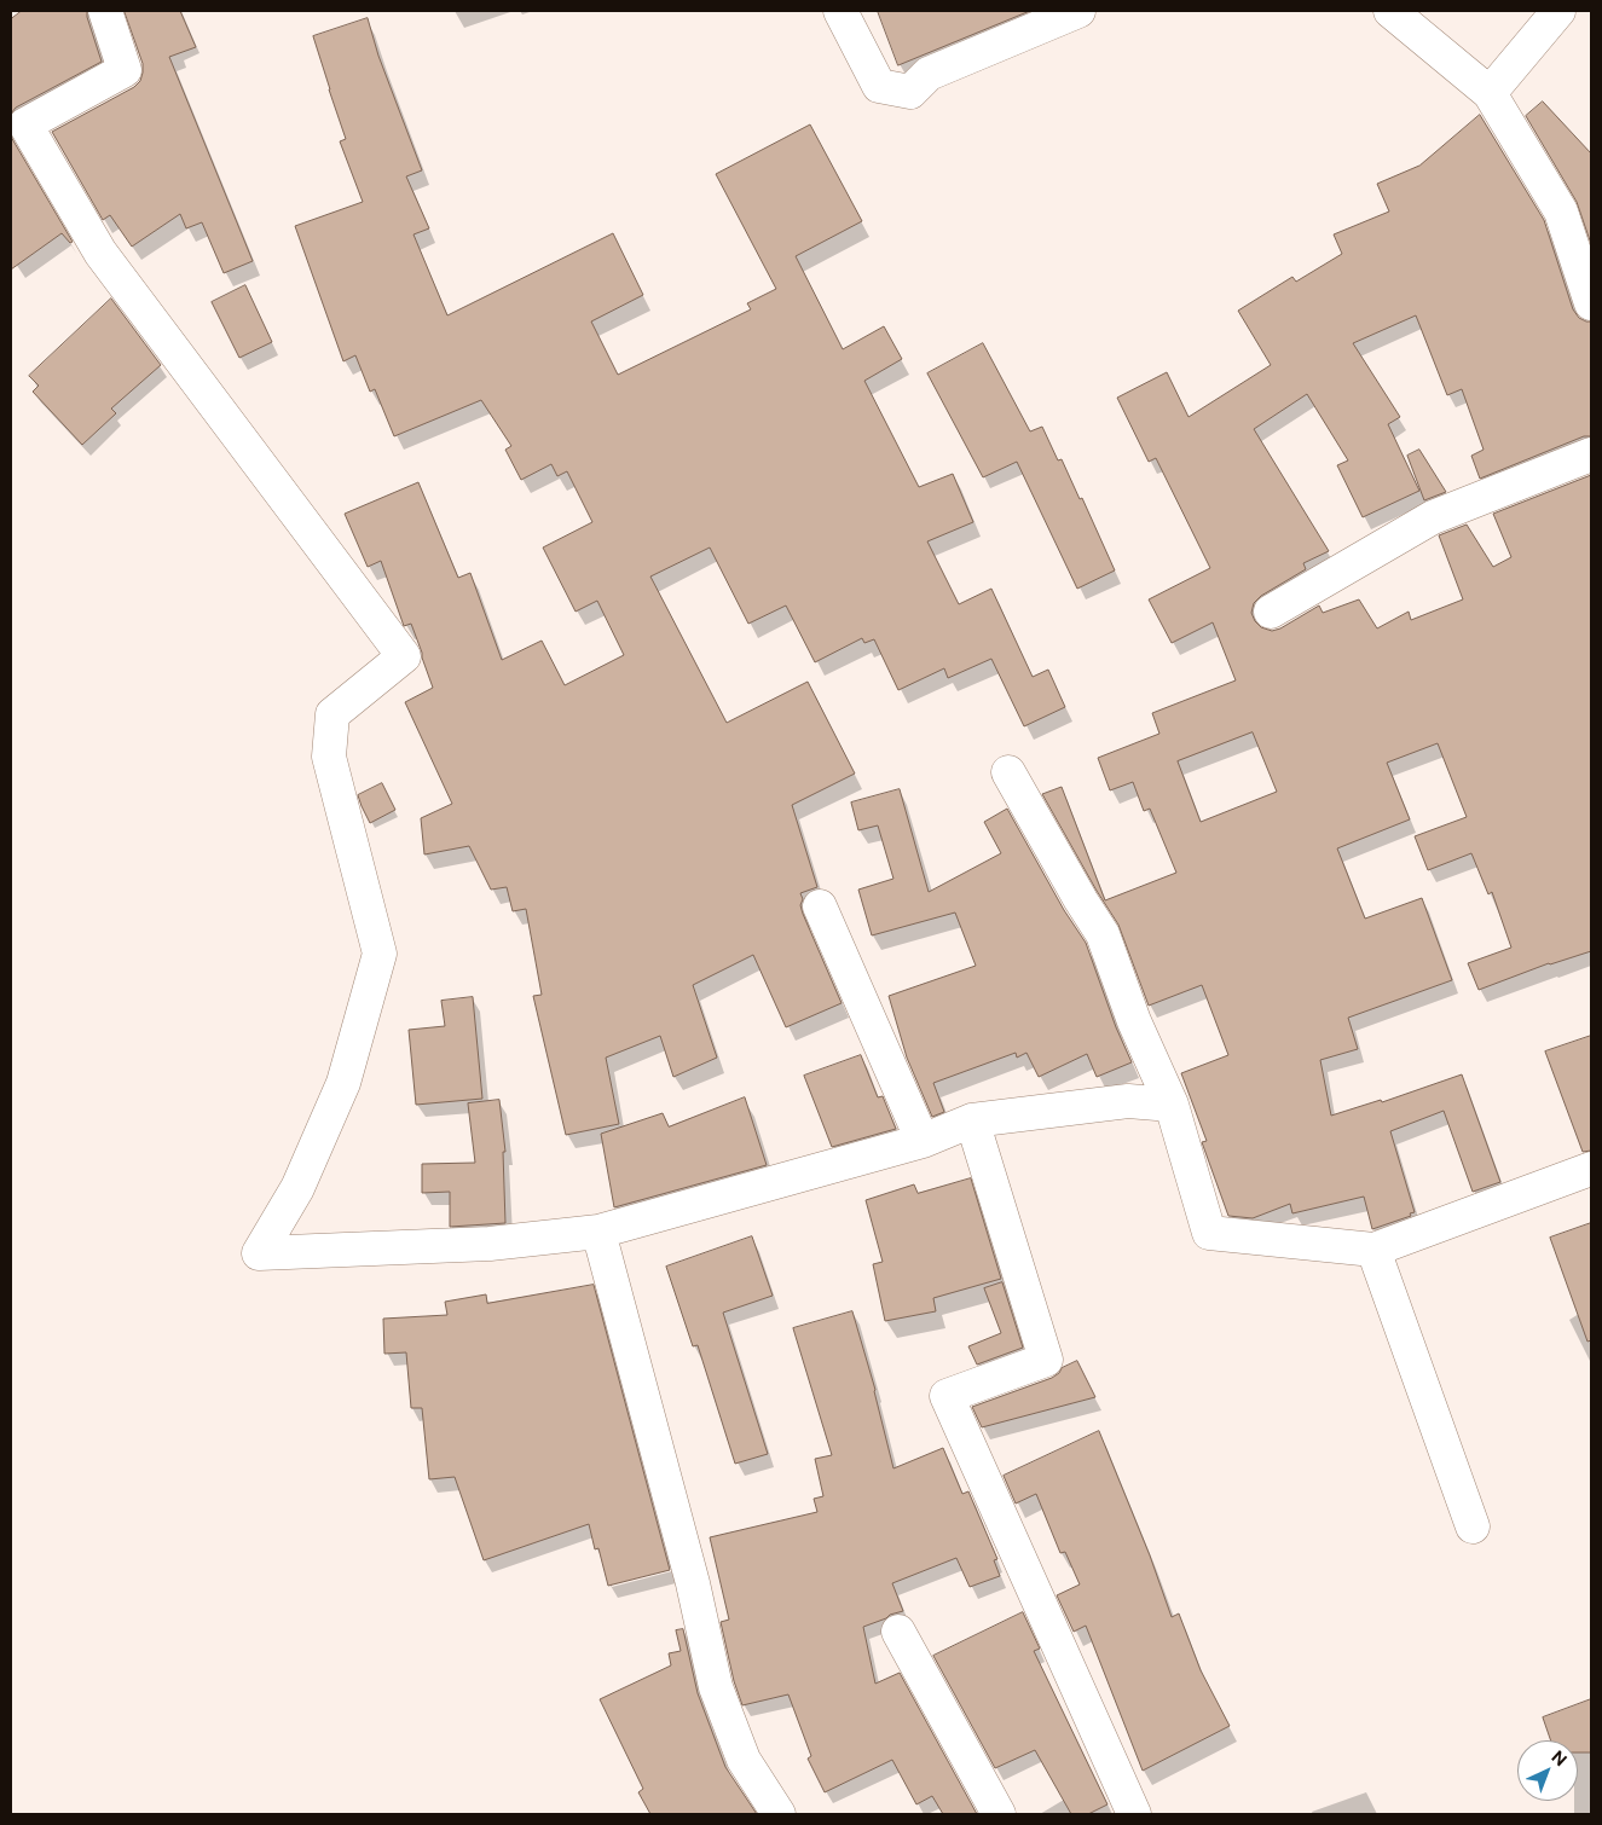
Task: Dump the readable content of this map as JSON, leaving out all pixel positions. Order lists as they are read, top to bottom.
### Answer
{
  "north": "top right"
}
